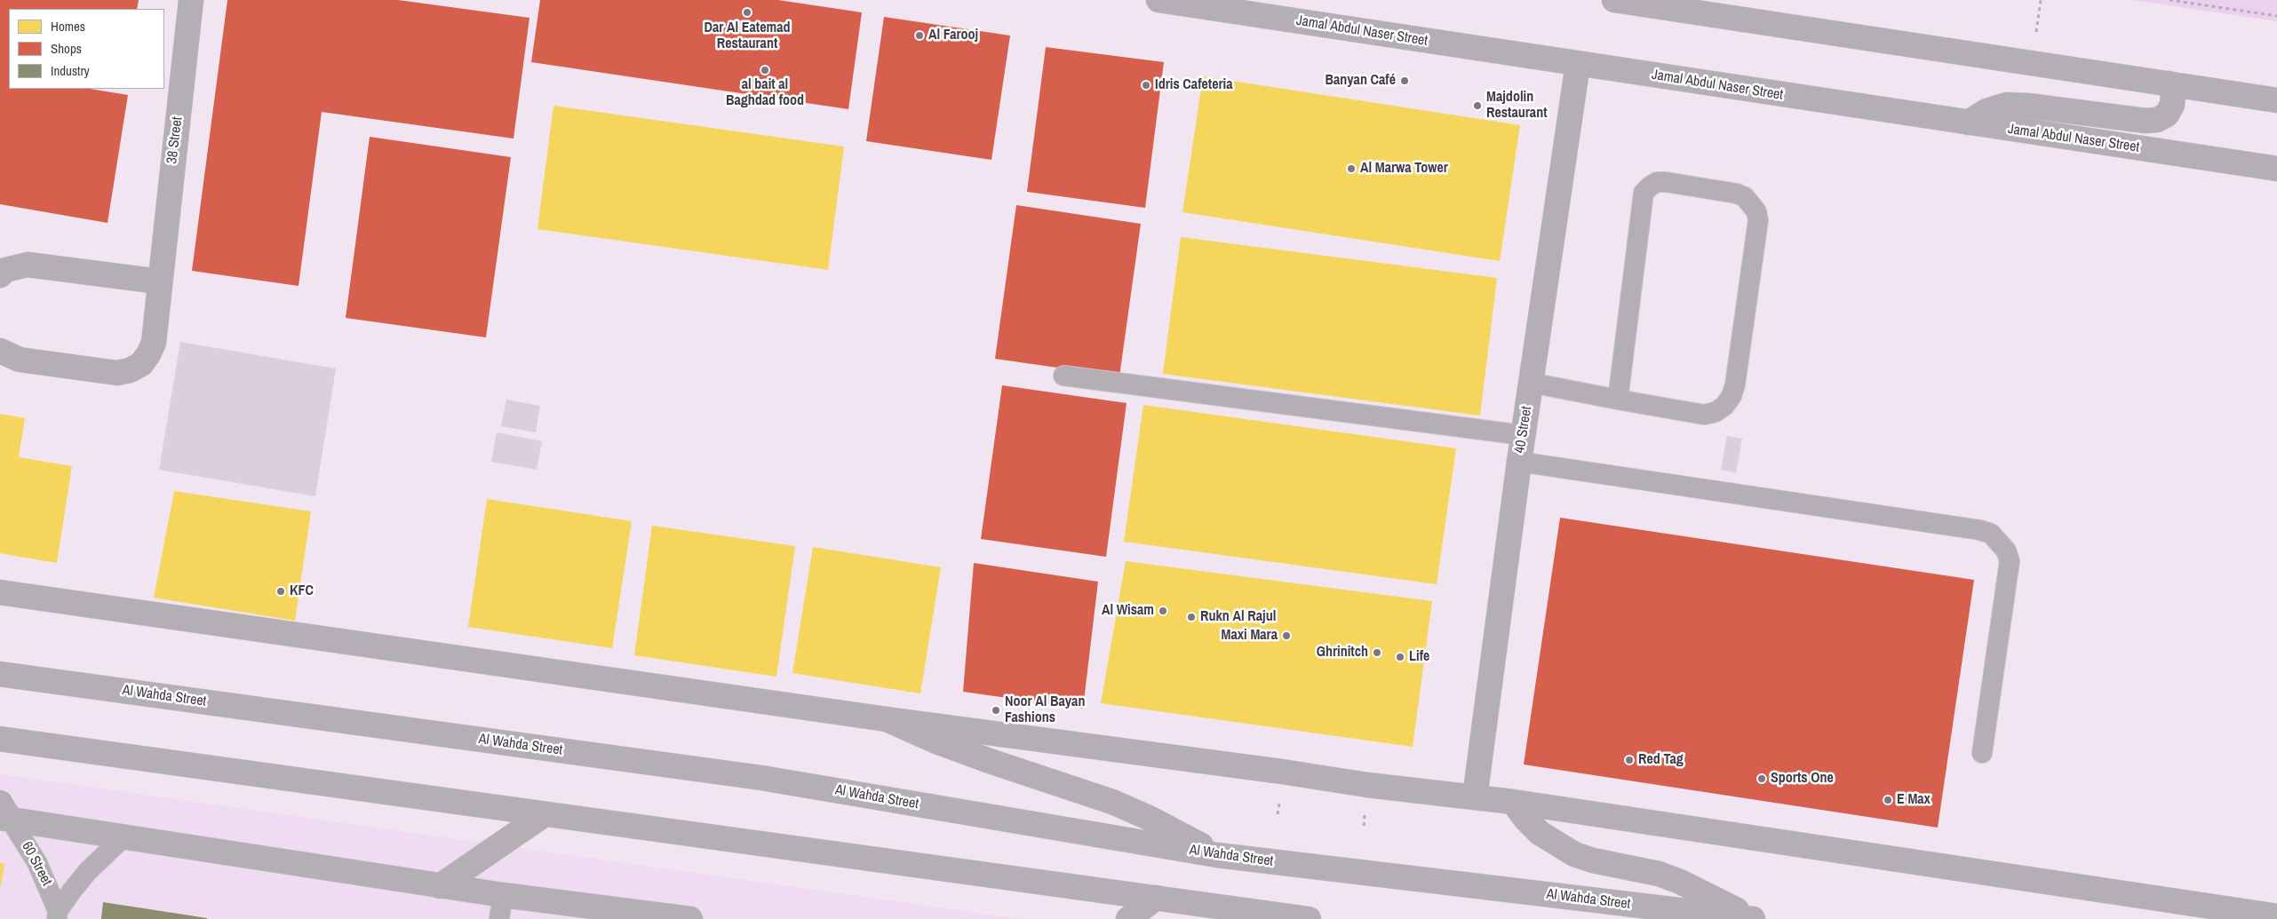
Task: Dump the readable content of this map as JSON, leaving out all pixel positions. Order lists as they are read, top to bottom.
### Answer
{
  "streets": {
    "highway": ["Al Wahda Street"],
    "street": ["Jamal Abdul Naser Street", "38 Street", "40 Street"],
    "lane": ["60 Street"]
  },
  "crossings": [
    ["Jamal Abdul Naser Street", "40 Street"]
  ],
  "places": [
    "Dar Al Eatemad Restaurant",
    "Al Farooj",
    "al bait al Baghdad food",
    "Banyan Café",
    "Idris Cafeteria",
    "Majdolin Restaurant",
    "Al Marwa Tower",
    "KFC",
    "Al Wisam",
    "Rukn Al Rajul",
    "Maxi Mara",
    "Ghrinitch",
    "Life",
    "Noor Al Bayan Fashions",
    "Red Tag",
    "Sports One",
    "E Max"
  ],
  "legend": ["Homes", "Shops", "Industry"]
}
